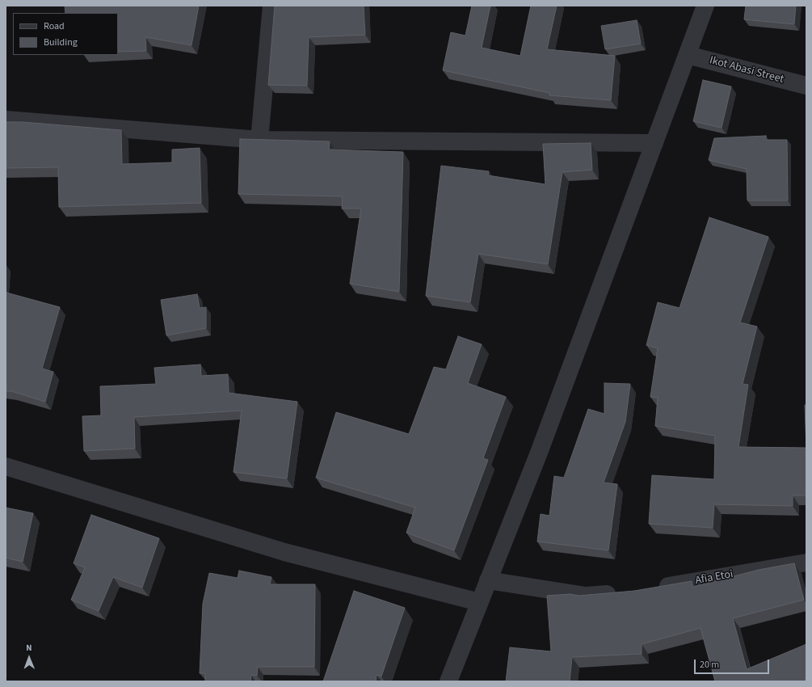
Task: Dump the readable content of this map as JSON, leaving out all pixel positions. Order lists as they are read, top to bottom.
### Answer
{
  "streets": {
    "street": ["Ikot Abasi Street", "Afia Etoi"]
  },
  "legend": ["Road", "Building"],
  "scale_bar": "20 m",
  "north": "top"
}
